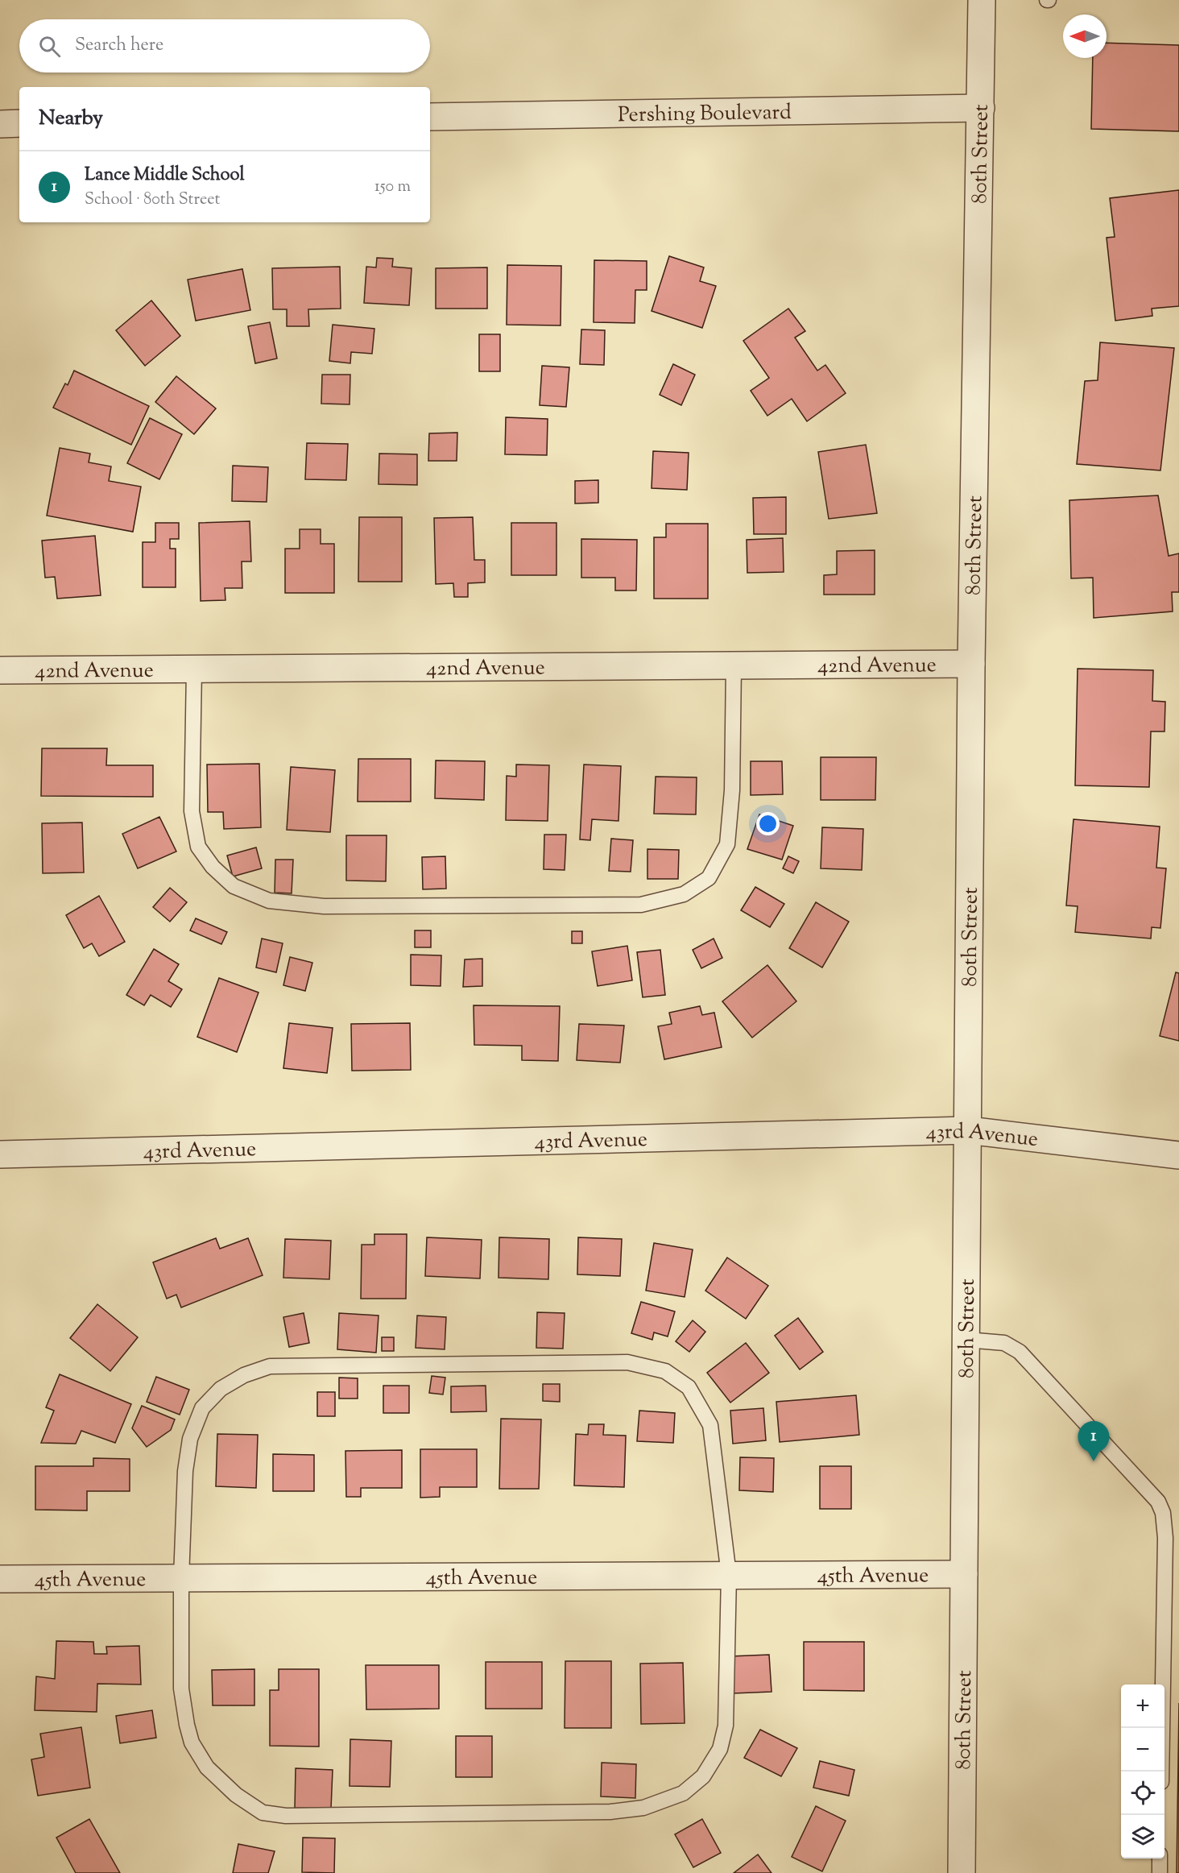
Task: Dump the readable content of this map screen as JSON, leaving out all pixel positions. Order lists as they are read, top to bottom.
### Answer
{
  "streets": {
    "street": [
      "Pershing Boulevard",
      "80th Street",
      "42nd Avenue",
      "43rd Avenue",
      "45th Avenue"
    ]
  },
  "crossings": [
    ["Pershing Boulevard", "80th Street"],
    ["80th Street", "42nd Avenue"],
    ["80th Street", "43rd Avenue"],
    ["80th Street", "45th Avenue"]
  ],
  "north": "left",
  "page": {
    "search": "Search here",
    "heading": "Nearby",
    "list": [
      {
        "mark": "1",
        "name": "Lance Middle School",
        "note": "School · 80th Street",
        "value": "150 m"
      }
    ],
    "pins": "1",
    "map_buttons": ["+", "−"]
  }
}
